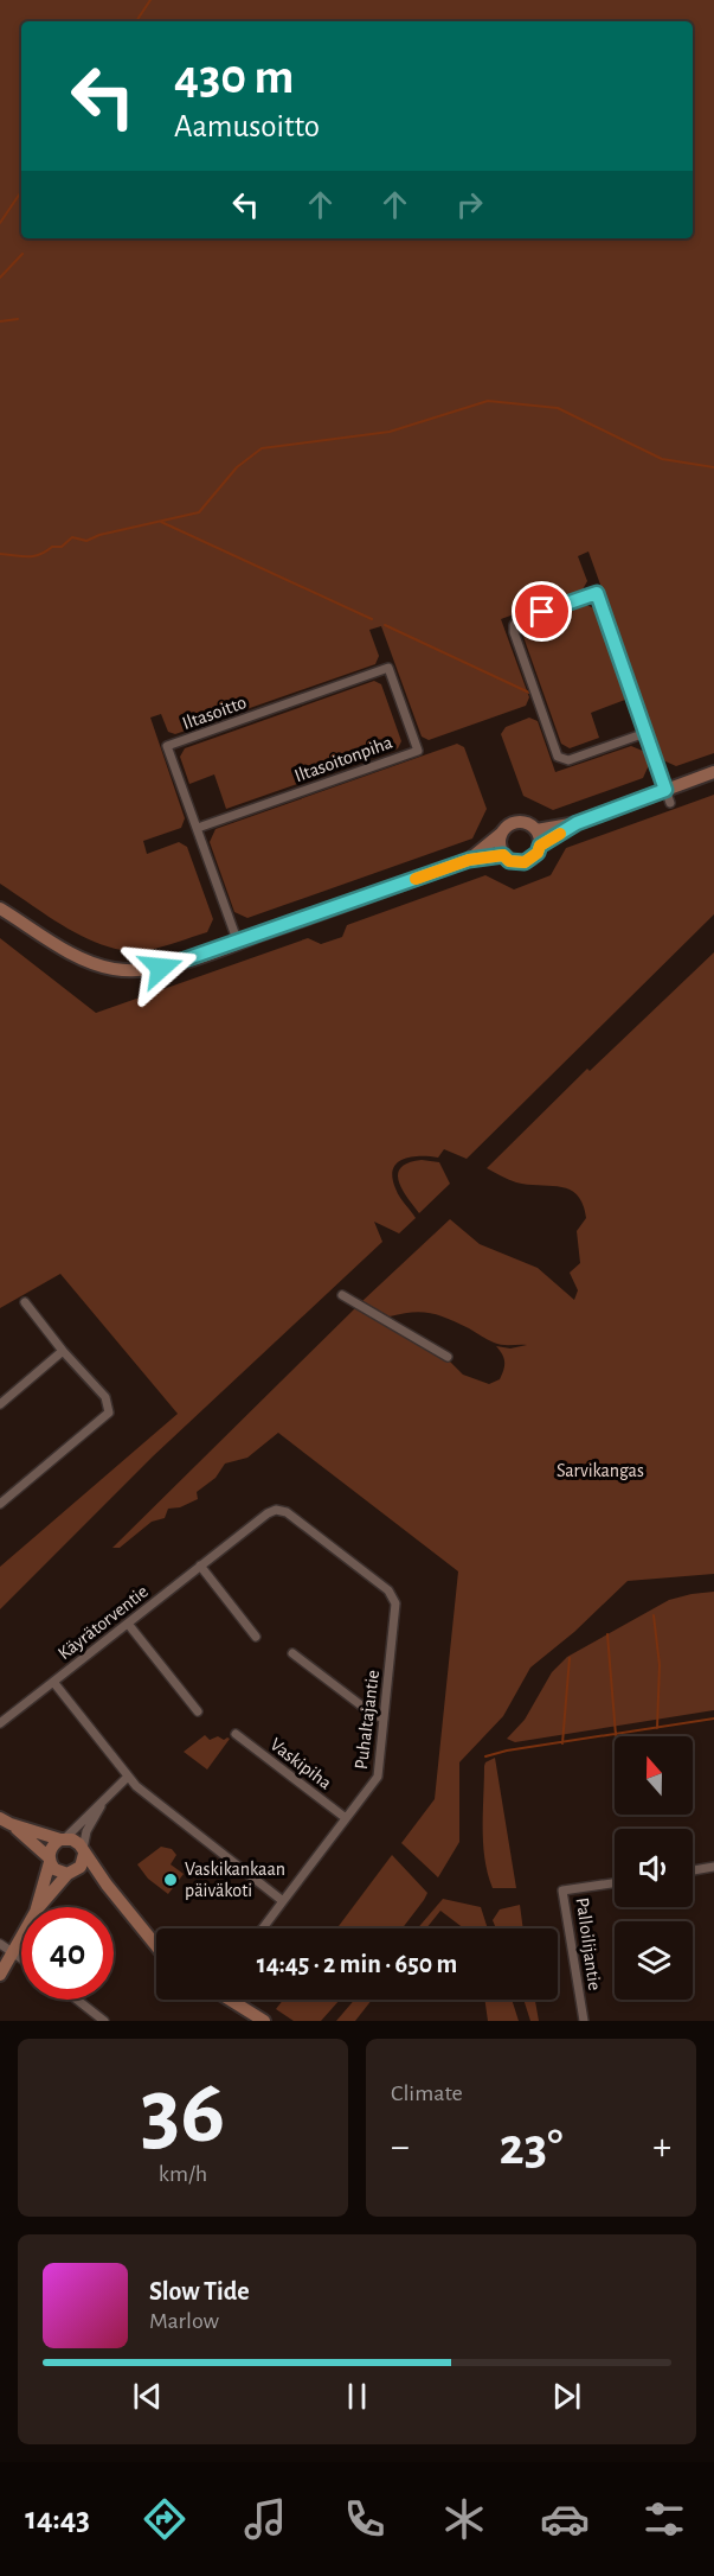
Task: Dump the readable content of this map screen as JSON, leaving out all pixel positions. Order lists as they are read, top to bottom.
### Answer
{
  "streets": {
    "street": [
      "Iltasoitto",
      "Iltasoitonpiha",
      "Käyrätorventie",
      "Puhaltajantie",
      "Vaskipiha",
      "Palloilijantie"
    ]
  },
  "crossings": [
    ["Iltasoitto", "Iltasoitonpiha"],
    ["Käyrätorventie", "Puhaltajantie"],
    ["Puhaltajantie", "Vaskipiha"]
  ],
  "parks": ["Sarvikangas"],
  "places": ["Vaskikankaan päiväkoti"],
  "north": "top",
  "page": {
    "turn": ["430 m", "Aamusoitto"],
    "limit": "40",
    "trip": "14:45 · 2 min · 650 m",
    "tile": [
      ["36", "km/h"],
      "Climate"
    ],
    "heat": ["−", "23°", "+"],
    "song": ["Slow Tide", "Marlow"],
    "tabs": "14:43"
  }
}
